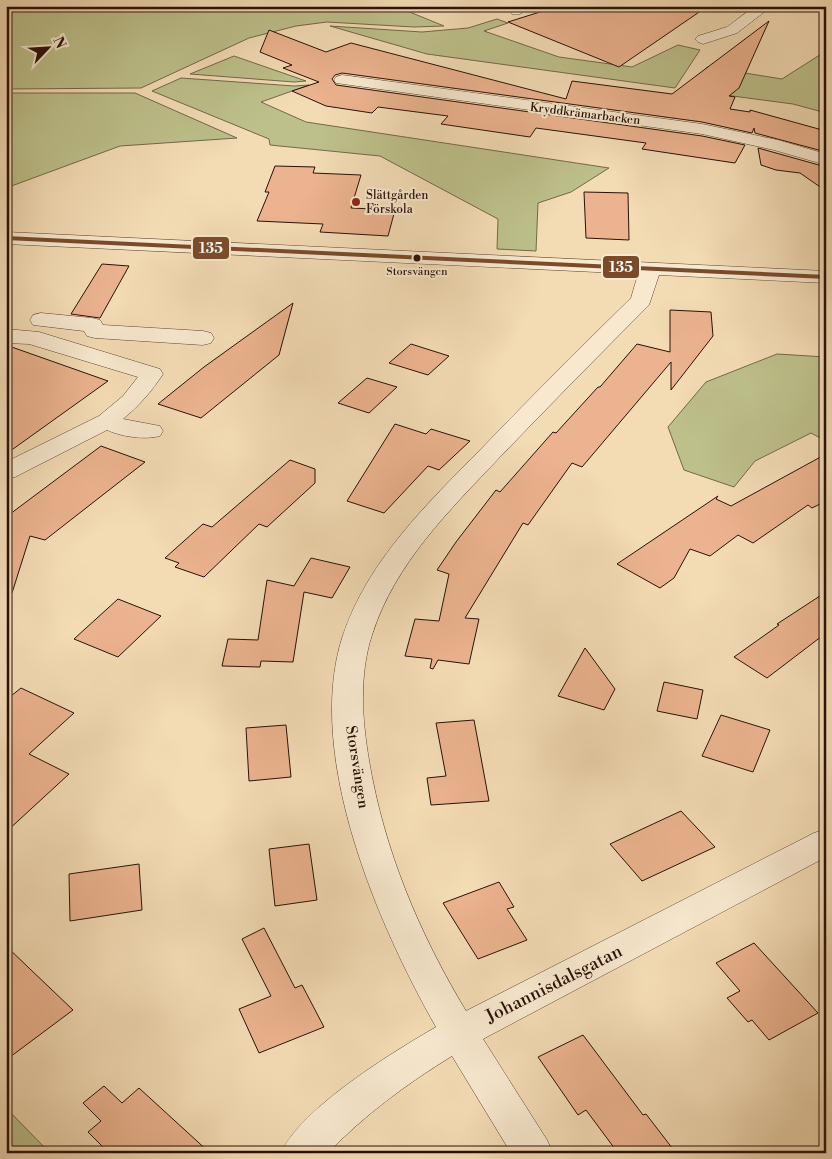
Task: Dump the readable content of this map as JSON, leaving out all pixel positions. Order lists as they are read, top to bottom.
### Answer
{
  "streets": {
    "street": ["Kryddkrämarbacken", "Storsvängen", "Johannisdalsgatan"]
  },
  "crossings": [
    ["Storsvängen", "Johannisdalsgatan"]
  ],
  "places": ["Slättgården Förskola", "Storsvängen"],
  "lines": ["transit line 135"],
  "north": "top right"
}
